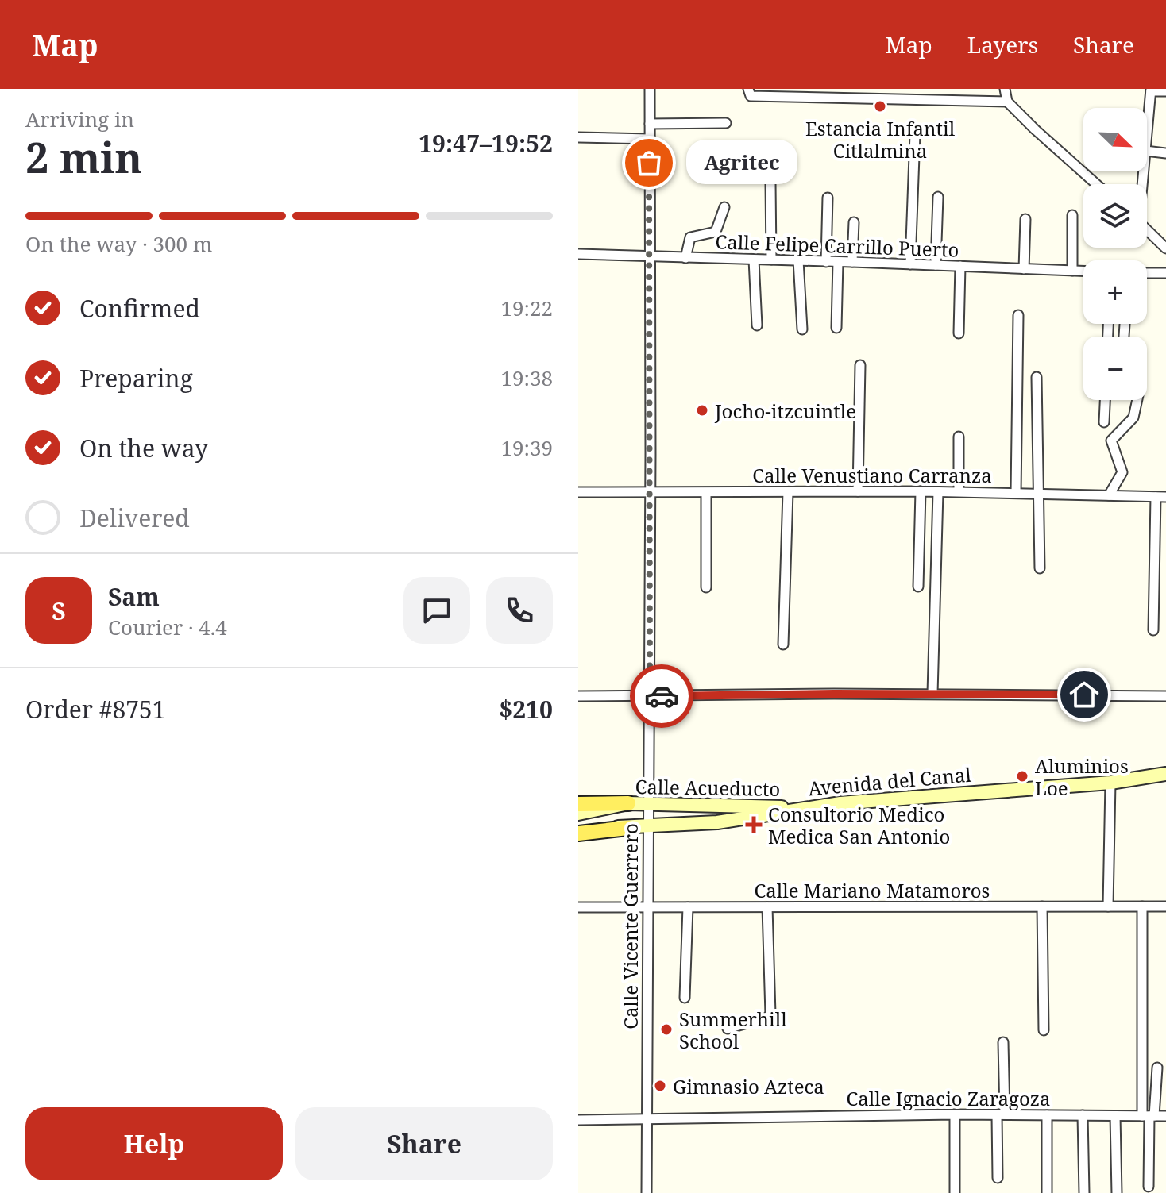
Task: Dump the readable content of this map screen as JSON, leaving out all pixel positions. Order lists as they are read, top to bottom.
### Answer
{
  "streets": {
    "main road": ["Avenida del Canal", "Calle Acueducto"],
    "street": [
      "Calle Felipe Carrillo Puerto",
      "Calle Venustiano Carranza",
      "Calle Mariano Matamoros",
      "Calle Vicente Guerrero",
      "Calle Ignacio Zaragoza"
    ]
  },
  "crossings": [
    ["Calle Felipe Carrillo Puerto", "Calle Vicente Guerrero"],
    ["Calle Venustiano Carranza", "Calle Vicente Guerrero"],
    ["Avenida del Canal", "Calle Acueducto"],
    ["Avenida del Canal", "Calle Vicente Guerrero"],
    ["Calle Acueducto", "Calle Vicente Guerrero"],
    ["Calle Mariano Matamoros", "Calle Vicente Guerrero"],
    ["Calle Vicente Guerrero", "Calle Ignacio Zaragoza"]
  ],
  "places": {
    "other": [
      "Estancia Infantil Citlalmina",
      "Agritec",
      "Jocho-itzcuintle",
      "Aluminios Loe",
      "Summerhill School",
      "Gimnasio Azteca"
    ],
    "health": ["Consultorio Medico Medica San Antonio"]
  },
  "north": "bottom right",
  "page": {
    "header": "Map",
    "nav": ["Map", "Layers", "Share"],
    "heading": ["2 min", "Arriving in", "19:47–19:52"],
    "panel": [
      "Sam",
      "Courier · 4.4",
      "Order #8751",
      "$210"
    ],
    "map_buttons": ["+", "−"],
    "bubble": "Agritec",
    "bar": "On the way · 300 m",
    "list": [
      ["Confirmed", "19:22"],
      ["Preparing", "19:38"],
      ["On the way", "19:39"],
      "Delivered"
    ],
    "round": "S",
    "buttons": ["Help", "Share"]
  }
}
